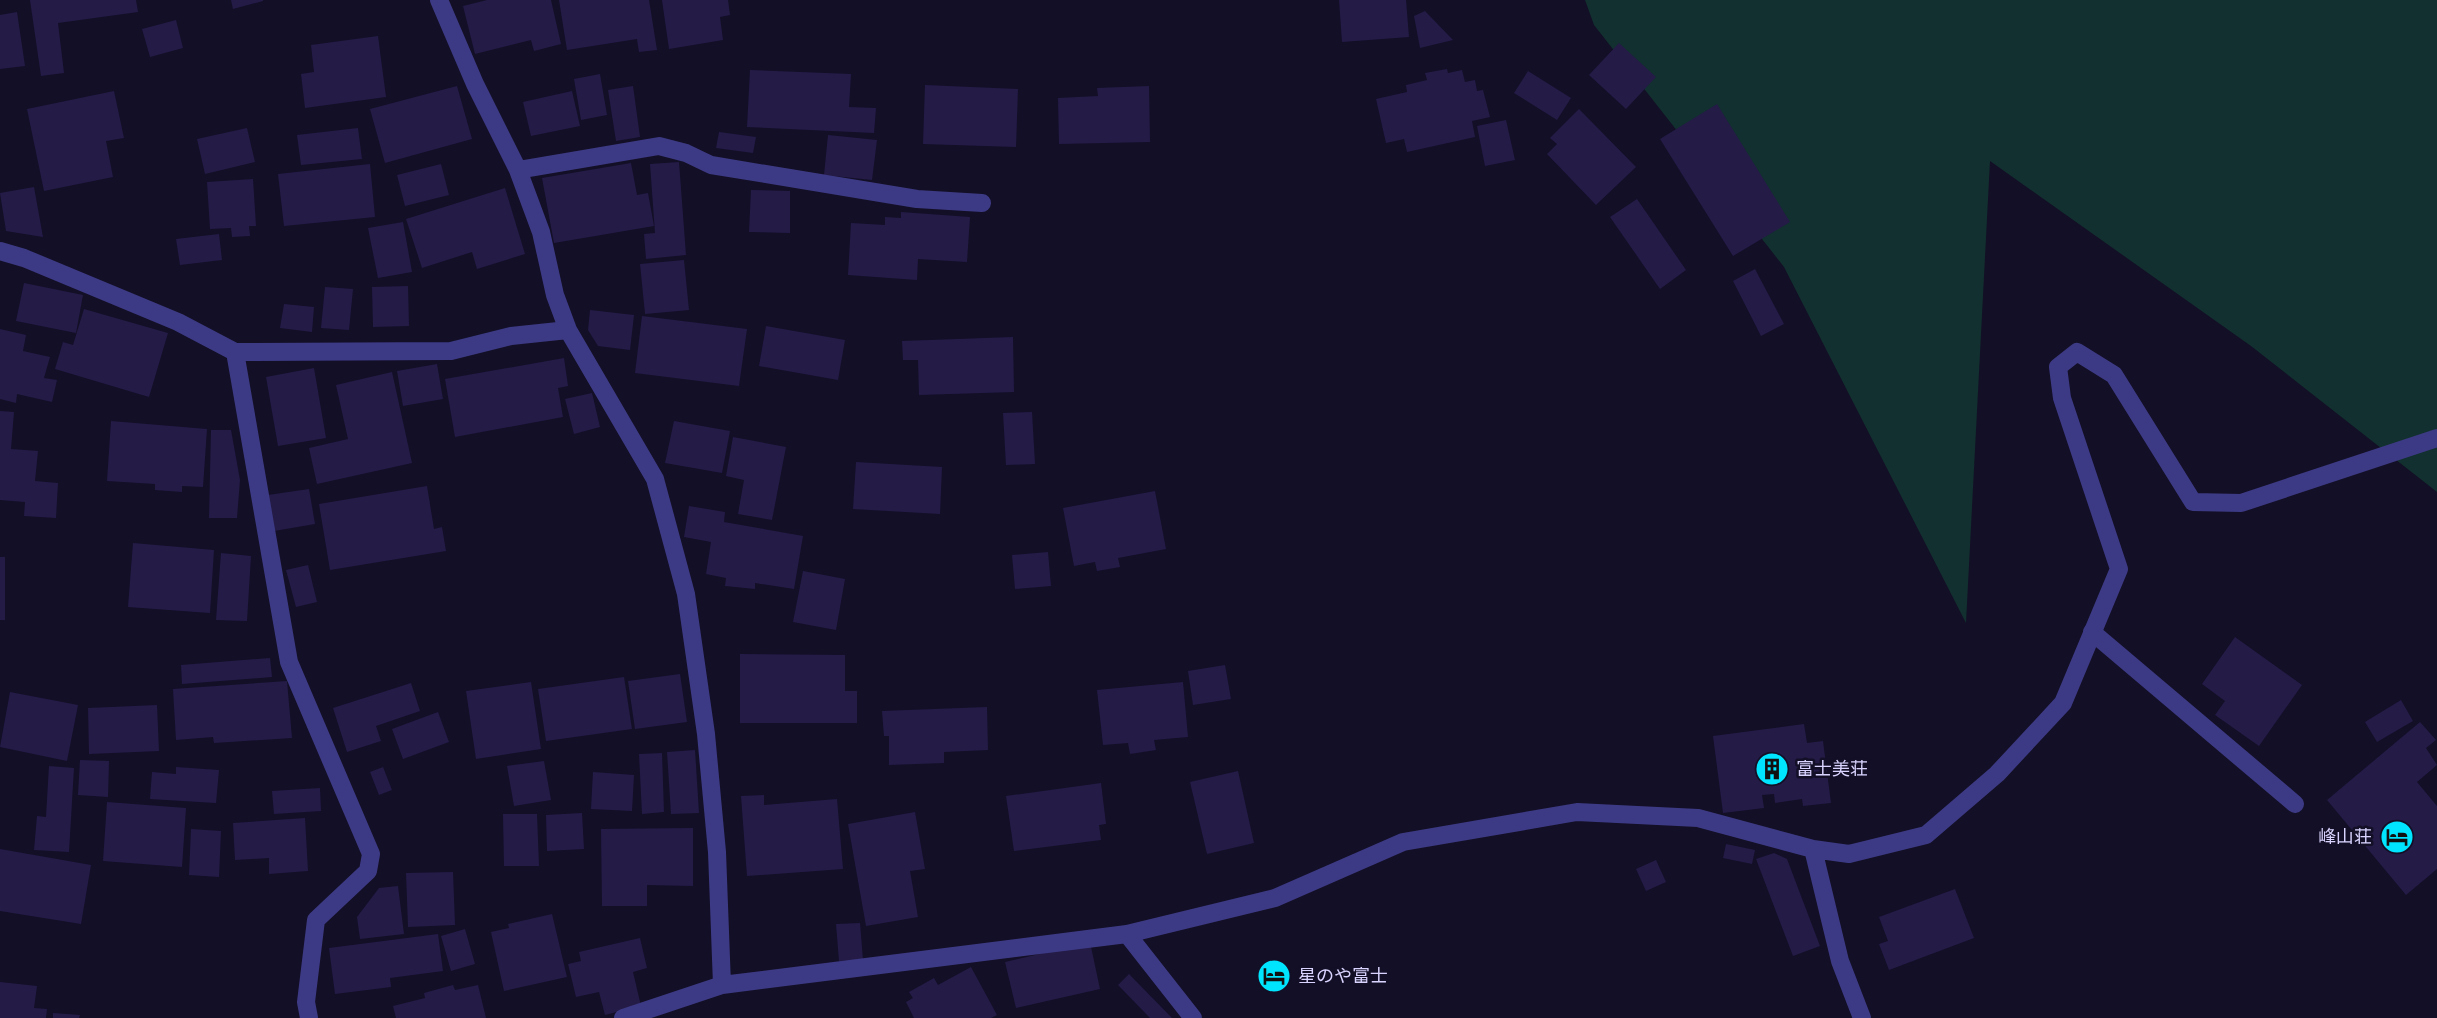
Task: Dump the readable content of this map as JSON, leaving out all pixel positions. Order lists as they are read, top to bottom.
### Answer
{
  "places": {
    "building": ["富士美荘"],
    "hotel": ["峰山荘", "星のや富士"]
  }
}
